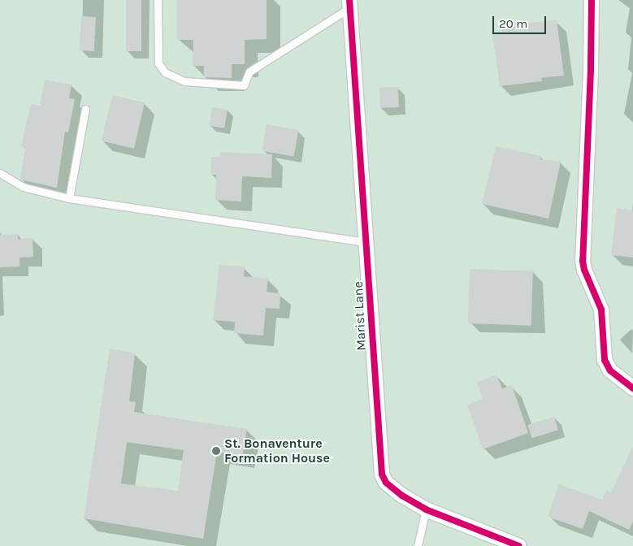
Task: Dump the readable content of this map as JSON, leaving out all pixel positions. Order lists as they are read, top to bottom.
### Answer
{
  "streets": {
    "street": ["Marist Lane"]
  },
  "places": ["St. Bonaventure Formation House"],
  "scale_bar": "20 m"
}
